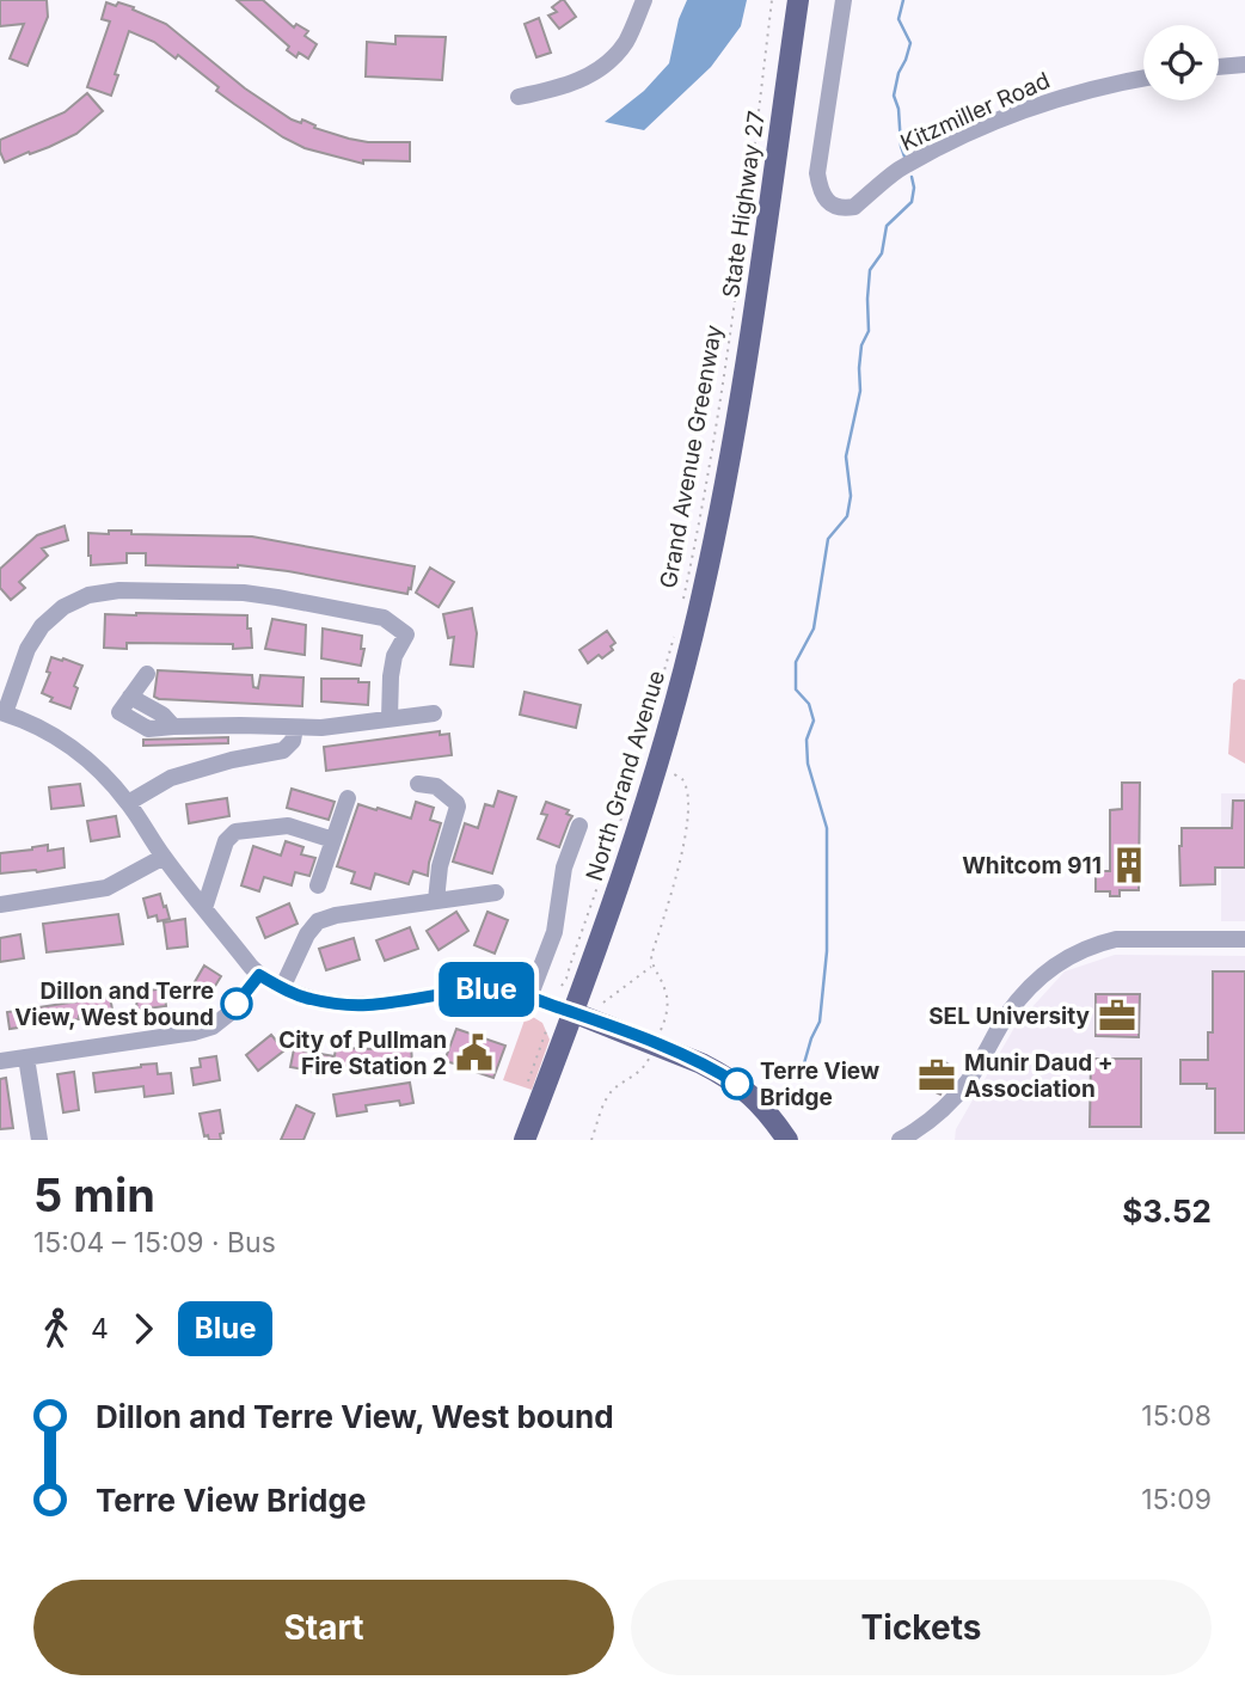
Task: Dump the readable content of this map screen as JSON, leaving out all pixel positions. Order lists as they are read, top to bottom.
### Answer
{
  "streets": {
    "main road": ["State Highway 27", "North Grand Avenue"],
    "street": ["Kitzmiller Road"],
    "path": ["Grand Avenue Greenway"]
  },
  "crossings": [
    ["State Highway 27", "North Grand Avenue"]
  ],
  "places": {
    "building": ["Whitcom 911"],
    "other": ["Dillon and Terre View, West bound", "Terre View Bridge"],
    "office": ["SEL University", "Munir Daud + Association"],
    "public building": ["City of Pullman Fire Station 2"]
  },
  "lines": ["bus line Blue"],
  "page": {
    "on_map": "Blue",
    "heading": ["5 min", "15:04 – 15:09 · Bus", "$3.52"],
    "legs": ["4", "Blue"],
    "list": [
      {
        "name": "Dillon and Terre View, West bound",
        "value": "15:08"
      },
      {
        "name": "Terre View Bridge",
        "value": "15:09"
      }
    ],
    "buttons": ["Start", "Tickets"]
  }
}
